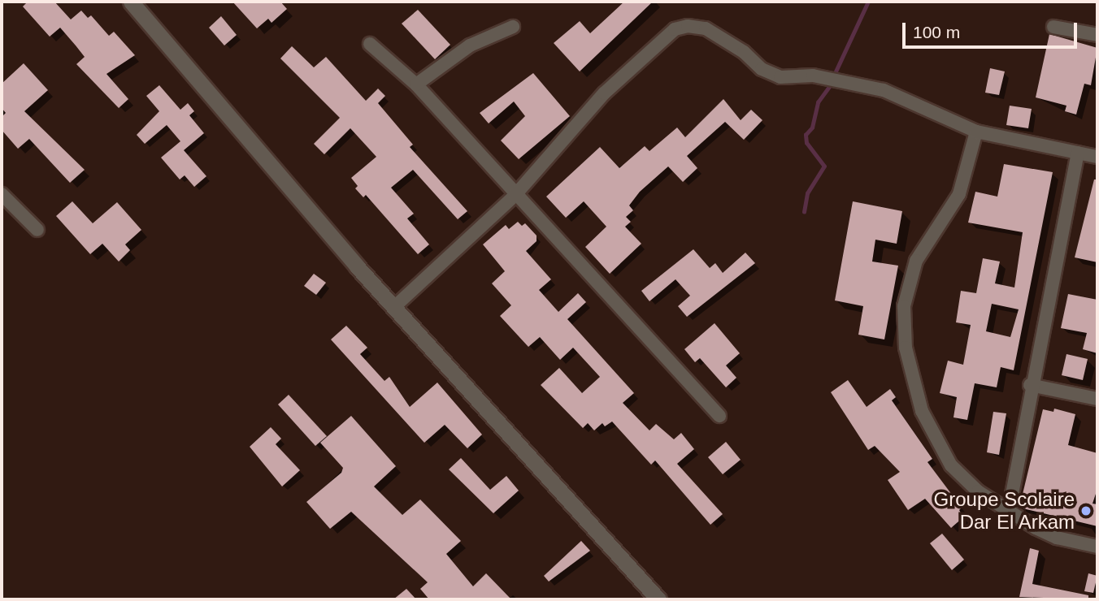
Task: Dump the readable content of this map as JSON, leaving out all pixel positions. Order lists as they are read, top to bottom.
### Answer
{
  "places": ["Groupe Scolaire Dar El Arkam"],
  "scale_bar": "100 m"
}
